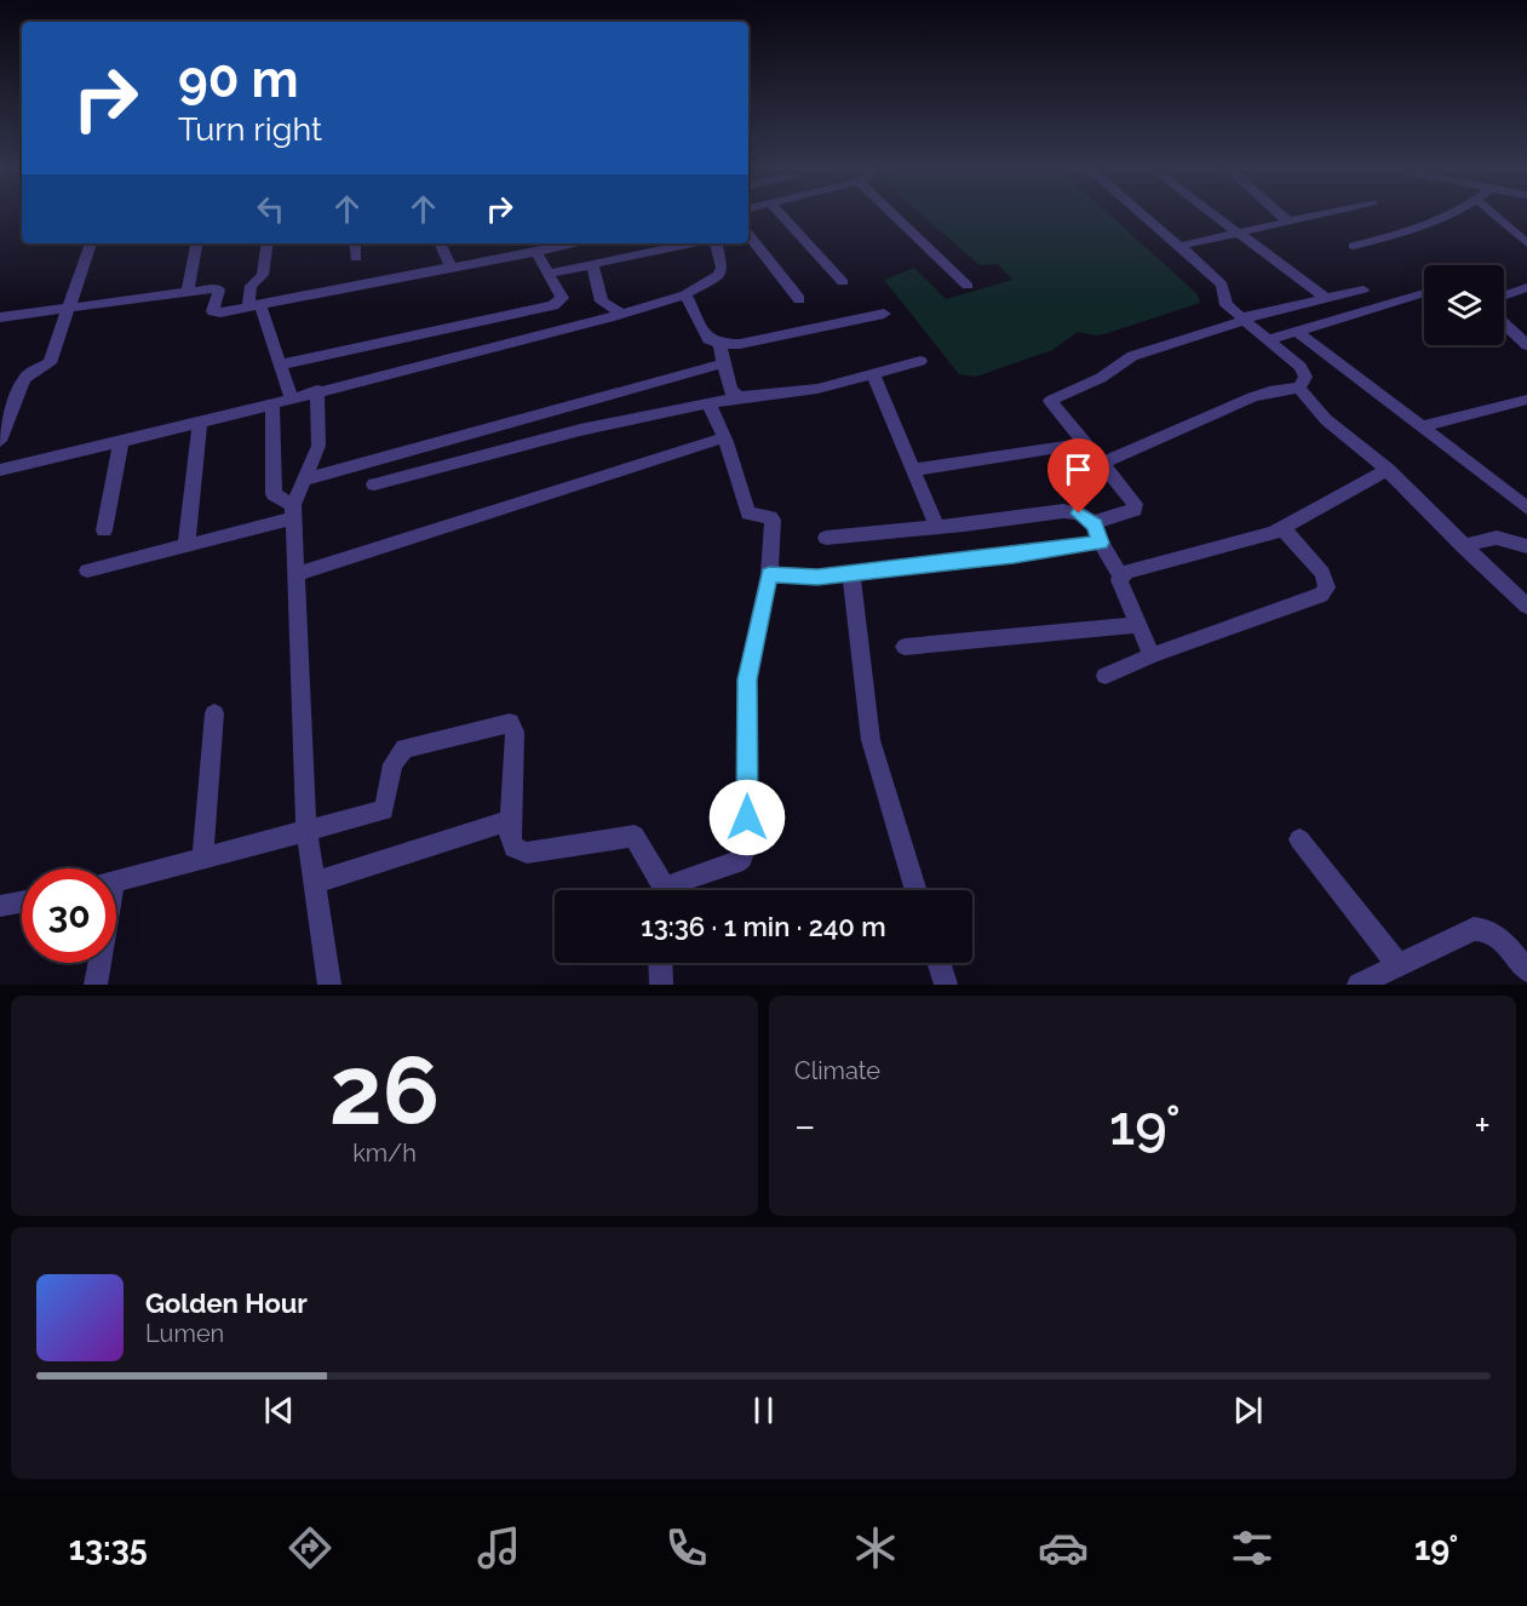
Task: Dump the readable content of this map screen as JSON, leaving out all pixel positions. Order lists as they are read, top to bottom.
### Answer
{
  "page": {
    "turn": ["90 m", "Turn right"],
    "limit": "30",
    "trip": "13:36 · 1 min · 240 m",
    "tile": [
      ["26", "km/h"],
      "Climate"
    ],
    "heat": ["−", "19°", "+"],
    "song": ["Golden Hour", "Lumen"],
    "tabs": ["13:35", "19°"]
  }
}
